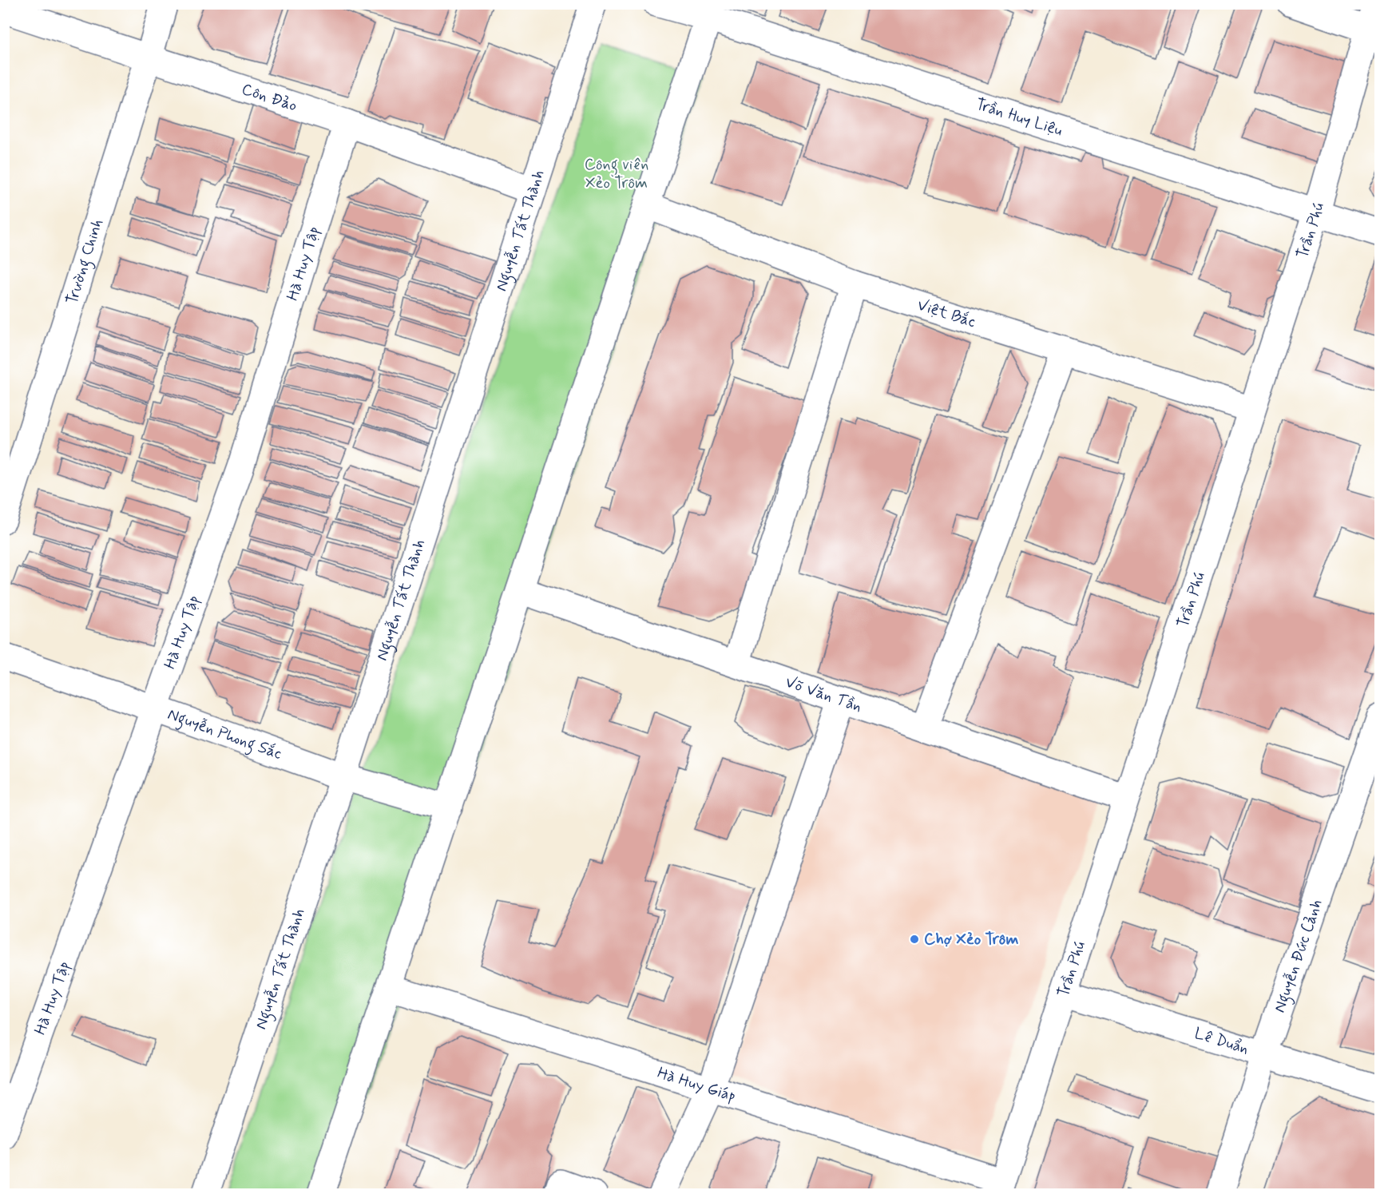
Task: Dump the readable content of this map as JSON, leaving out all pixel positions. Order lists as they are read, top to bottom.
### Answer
{
  "streets": {
    "street": [
      "Côn Đảo",
      "Trần Huy Liệu",
      "Nguyễn Tất Thành",
      "Trần Phú",
      "Trường Chinh",
      "Hà Huy Tập",
      "Việt Bắc",
      "Võ Văn Tần",
      "Nguyễn Phong Sắc",
      "Nguyễn Đức Cảnh",
      "Lê Duẩn",
      "Hà Huy Giáp"
    ]
  },
  "crossings": [
    ["Côn Đảo", "Nguyễn Tất Thành"],
    ["Côn Đảo", "Trường Chinh"],
    ["Côn Đảo", "Hà Huy Tập"],
    ["Trần Huy Liệu", "Trần Phú"],
    ["Nguyễn Tất Thành", "Nguyễn Phong Sắc"],
    ["Trần Phú", "Việt Bắc"],
    ["Trần Phú", "Võ Văn Tần"],
    ["Trần Phú", "Lê Duẩn"],
    ["Trần Phú", "Hà Huy Giáp"],
    ["Hà Huy Tập", "Nguyễn Phong Sắc"],
    ["Nguyễn Đức Cảnh", "Lê Duẩn"]
  ],
  "parks": ["Công viên Xẻo Trôm"],
  "places": ["Chợ Xẻo Trôm"]
}
